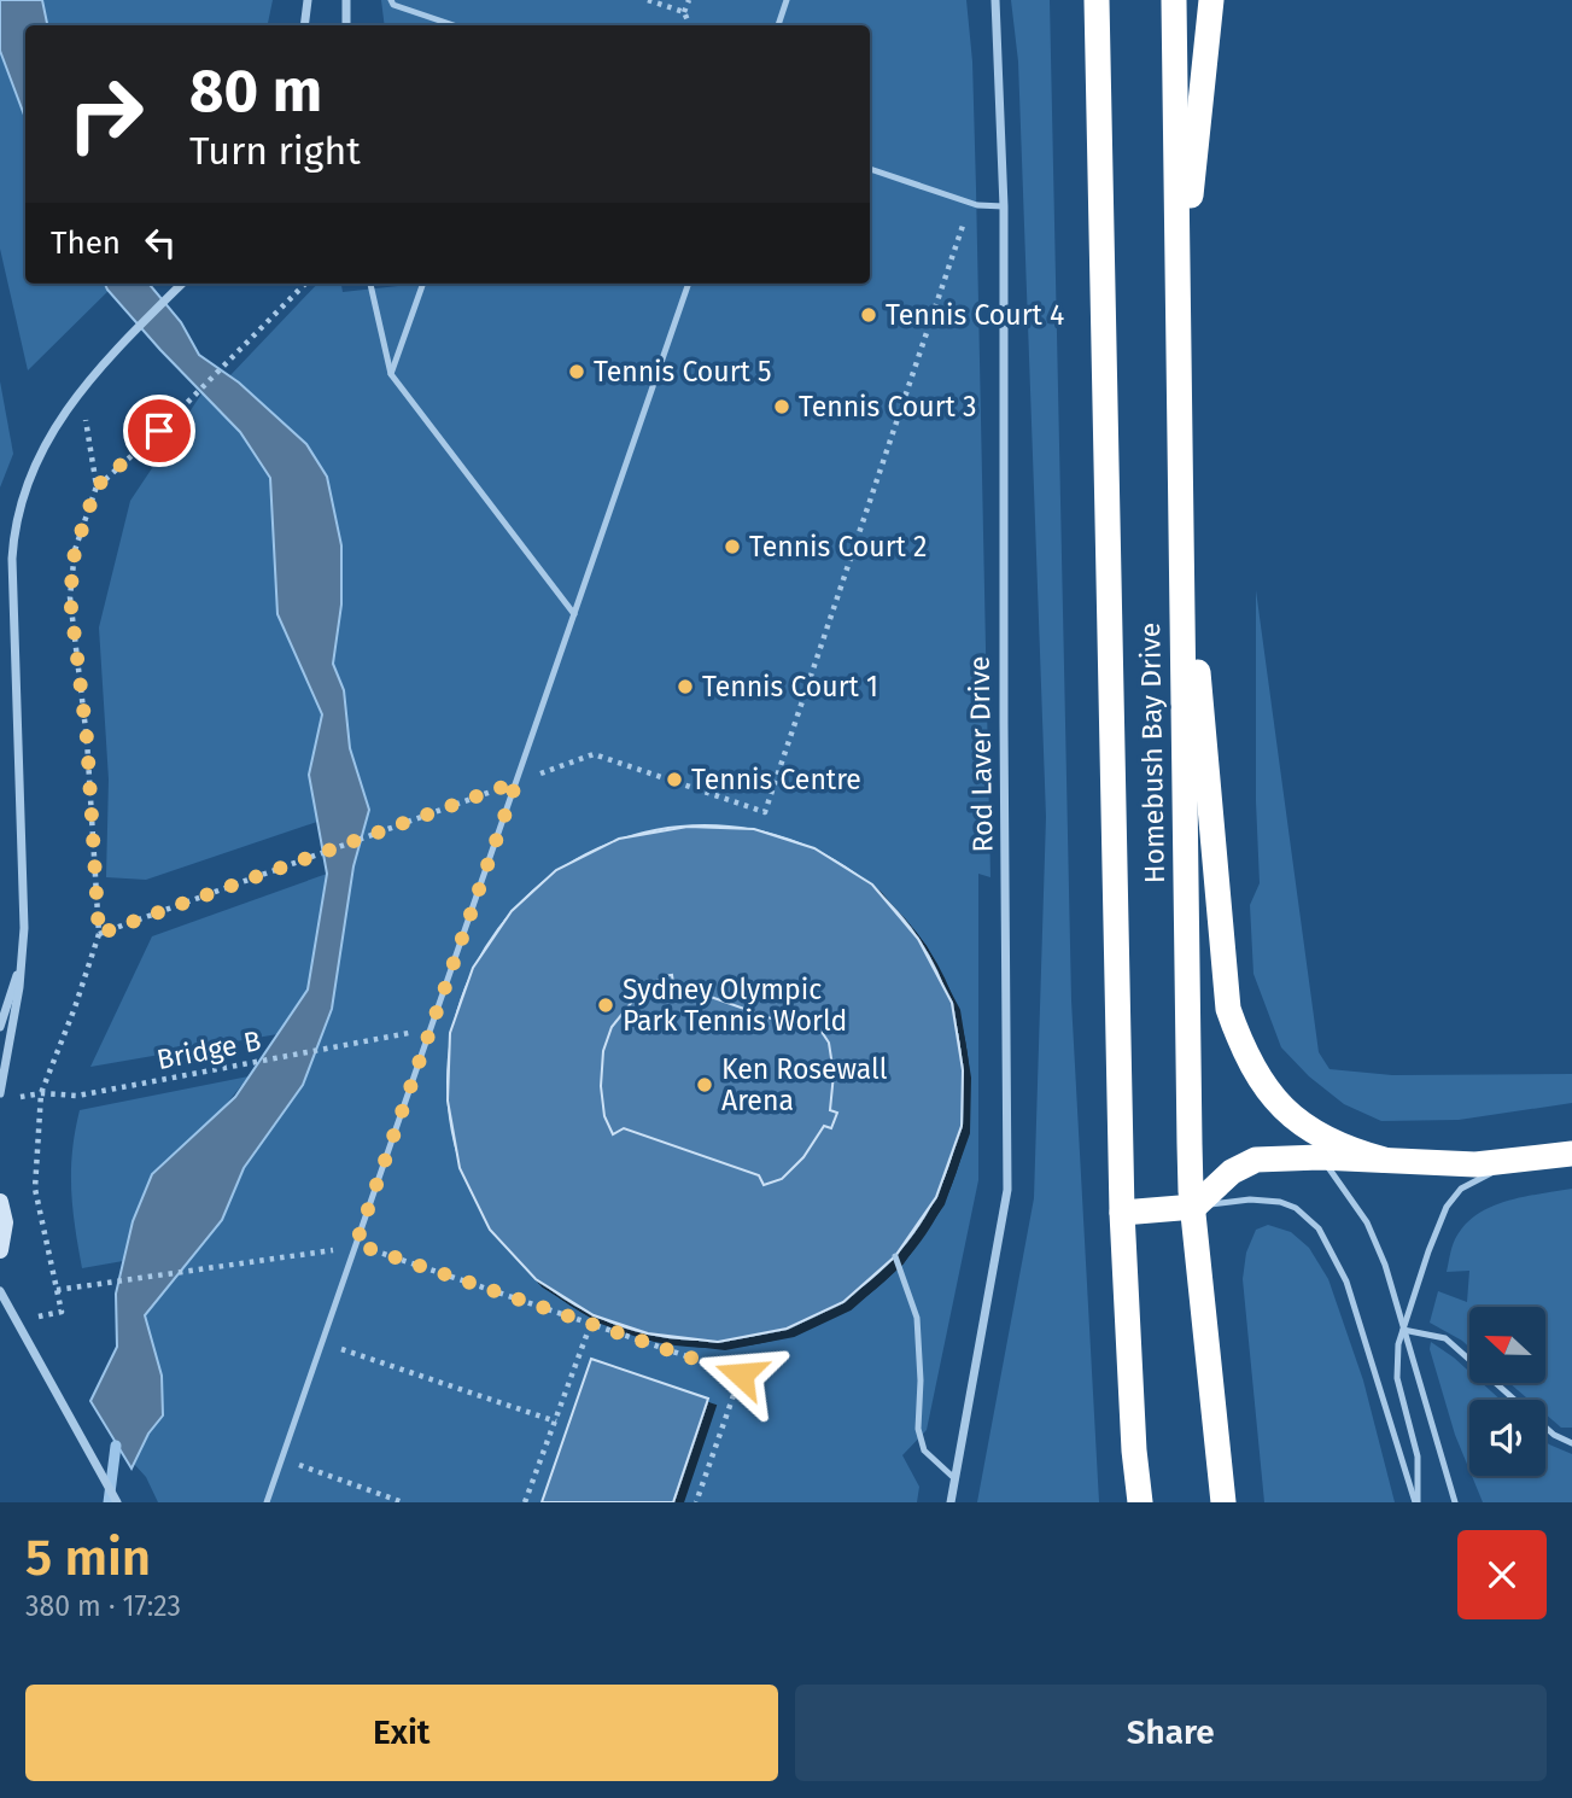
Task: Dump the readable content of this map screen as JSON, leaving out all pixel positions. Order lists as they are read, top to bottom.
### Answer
{
  "streets": {
    "highway": ["Homebush Bay Drive"],
    "street": ["Rod Laver Drive"],
    "path": ["Bridge B"]
  },
  "places": [
    "Tennis Court 4",
    "Tennis Court 5",
    "Tennis Court 3",
    "Tennis Court 2",
    "Tennis Court 1",
    "Tennis Centre",
    "Sydney Olympic Park Tennis World",
    "Ken Rosewall Arena"
  ],
  "north": "left",
  "page": {
    "turn": ["80 m", "Turn right"],
    "then": "Then",
    "heading": ["5 min", "380 m · 17:23"],
    "buttons": ["Exit", "Share"]
  }
}
